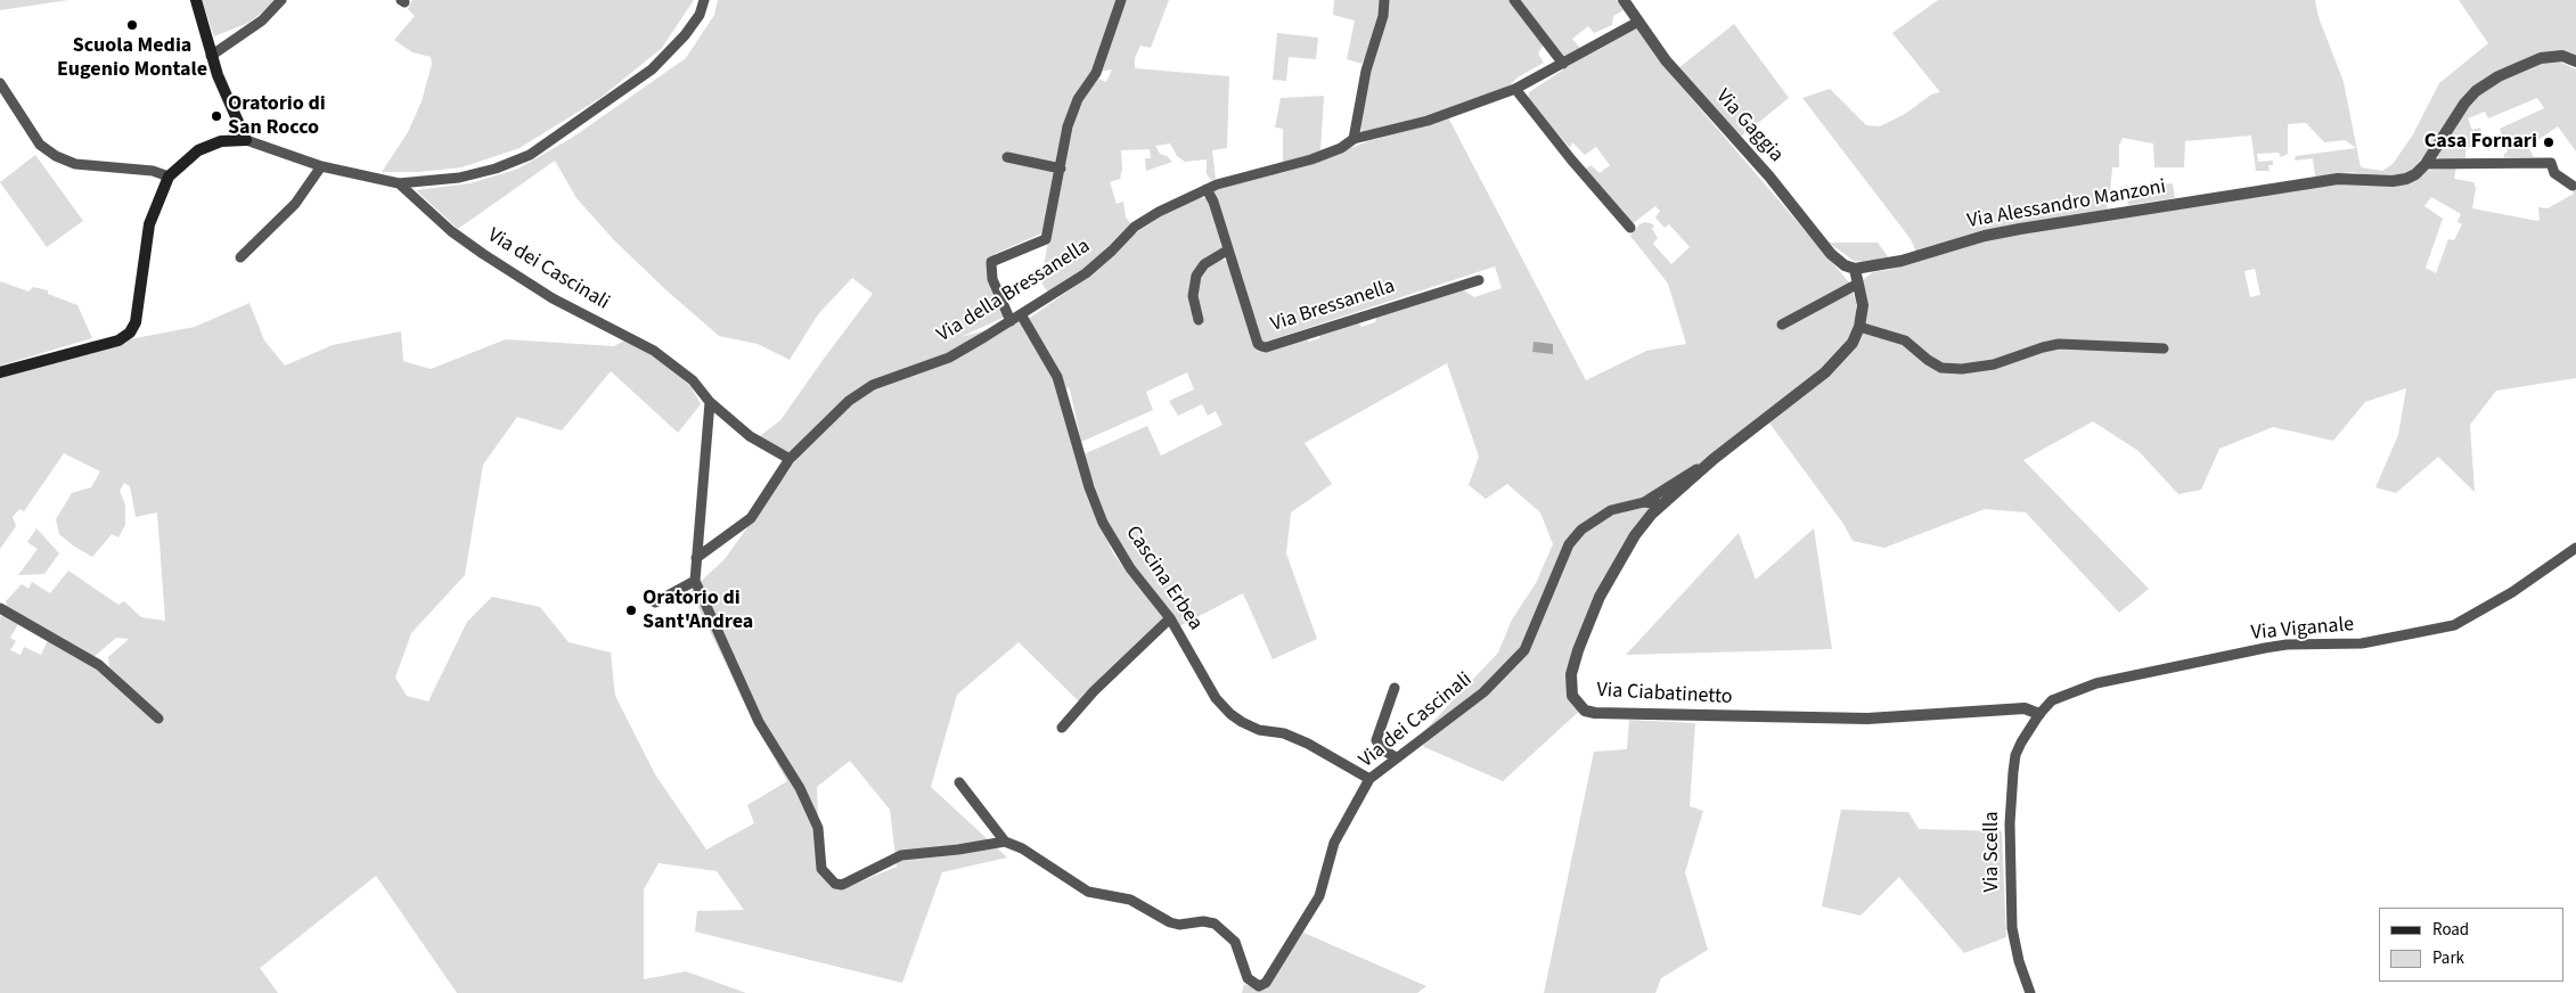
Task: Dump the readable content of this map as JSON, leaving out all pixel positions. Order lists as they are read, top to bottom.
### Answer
{
  "streets": {
    "street": [
      "Via Gaggia",
      "Via Alessandro Manzoni",
      "Via dei Cascinali",
      "Via della Bressanella",
      "Via Bressanella",
      "Cascina Erbea",
      "Via Viganale",
      "Via Ciabatinetto",
      "Via Scella"
    ]
  },
  "crossings": [
    ["Via Gaggia", "Via Alessandro Manzoni"],
    ["Via Gaggia", "Via della Bressanella"],
    ["Via dei Cascinali", "Cascina Erbea"],
    ["Via dei Cascinali", "Via Ciabatinetto"],
    ["Via della Bressanella", "Via Bressanella"],
    ["Via della Bressanella", "Cascina Erbea"],
    ["Via Viganale", "Via Ciabatinetto"],
    ["Via Viganale", "Via Scella"],
    ["Via Ciabatinetto", "Via Scella"]
  ],
  "places": [
    "Scuola Media Eugenio Montale",
    "Oratorio di San Rocco",
    "Casa Fornari",
    "Oratorio di Sant'Andrea"
  ],
  "legend": ["Road", "Park"]
}
